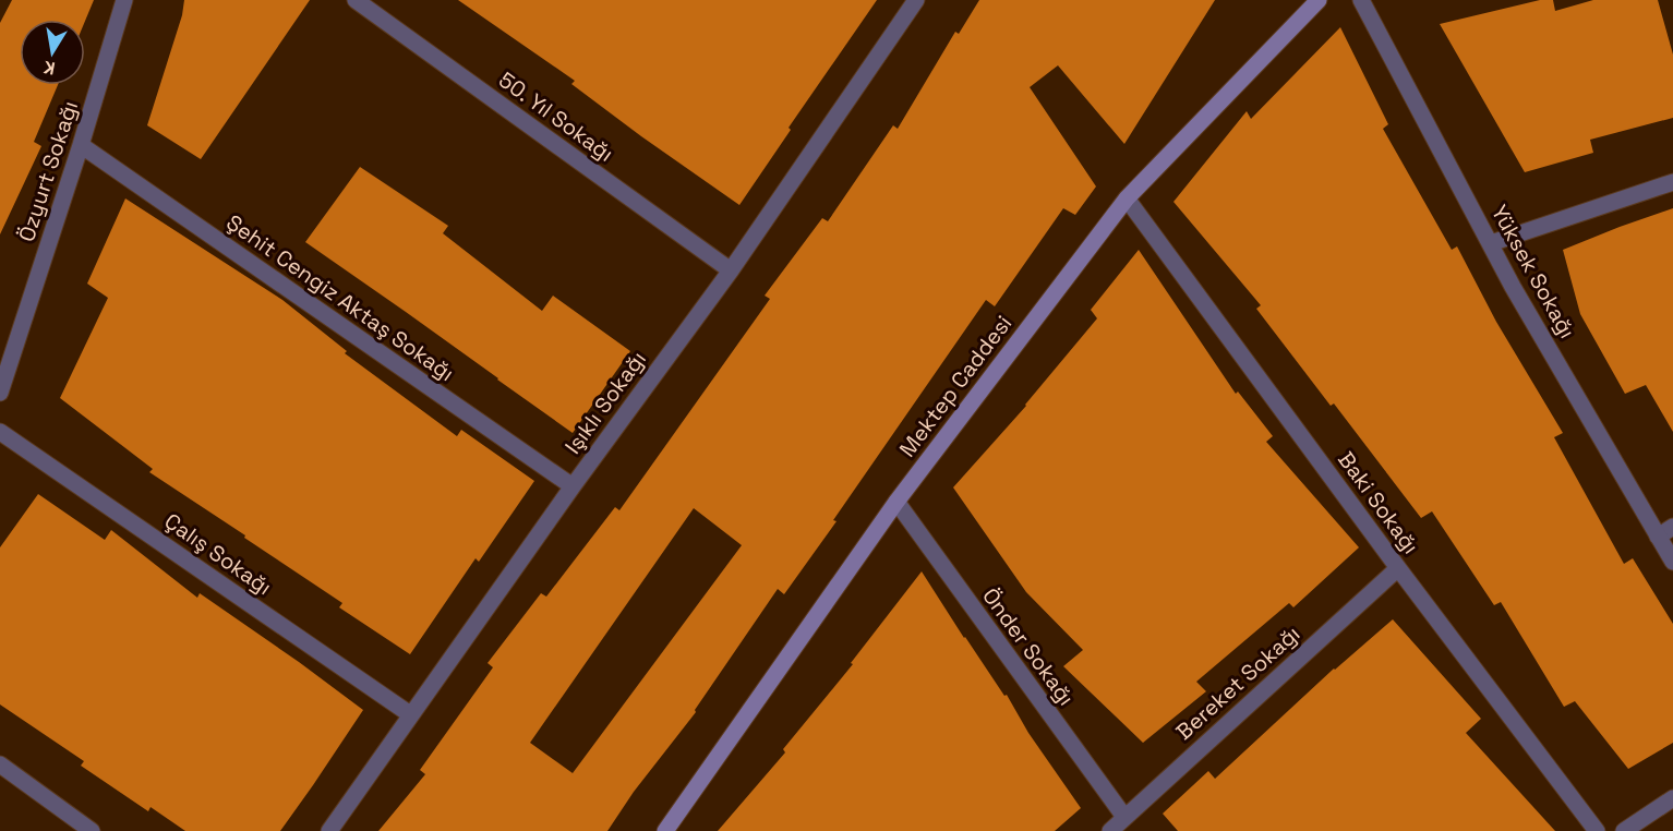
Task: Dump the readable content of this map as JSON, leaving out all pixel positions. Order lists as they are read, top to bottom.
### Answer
{
  "streets": {
    "street": [
      "50. Yıl Sokağı",
      "Özyurt Sokağı",
      "Yüksek Sokağı",
      "Şehit Cengiz Aktaş Sokağı",
      "Mektep Caddesi",
      "Işıklı Sokağı",
      "Baki Sokağı",
      "Çalış Sokağı",
      "Önder Sokağı",
      "Bereket Sokağı"
    ]
  },
  "crossings": [
    ["50. Yıl Sokağı", "Işıklı Sokağı"],
    ["Özyurt Sokağı", "Şehit Cengiz Aktaş Sokağı"],
    ["Şehit Cengiz Aktaş Sokağı", "Işıklı Sokağı"],
    ["Mektep Caddesi", "Baki Sokağı"],
    ["Mektep Caddesi", "Önder Sokağı"],
    ["Işıklı Sokağı", "Çalış Sokağı"],
    ["Baki Sokağı", "Bereket Sokağı"],
    ["Önder Sokağı", "Bereket Sokağı"]
  ],
  "north": "bottom"
}
